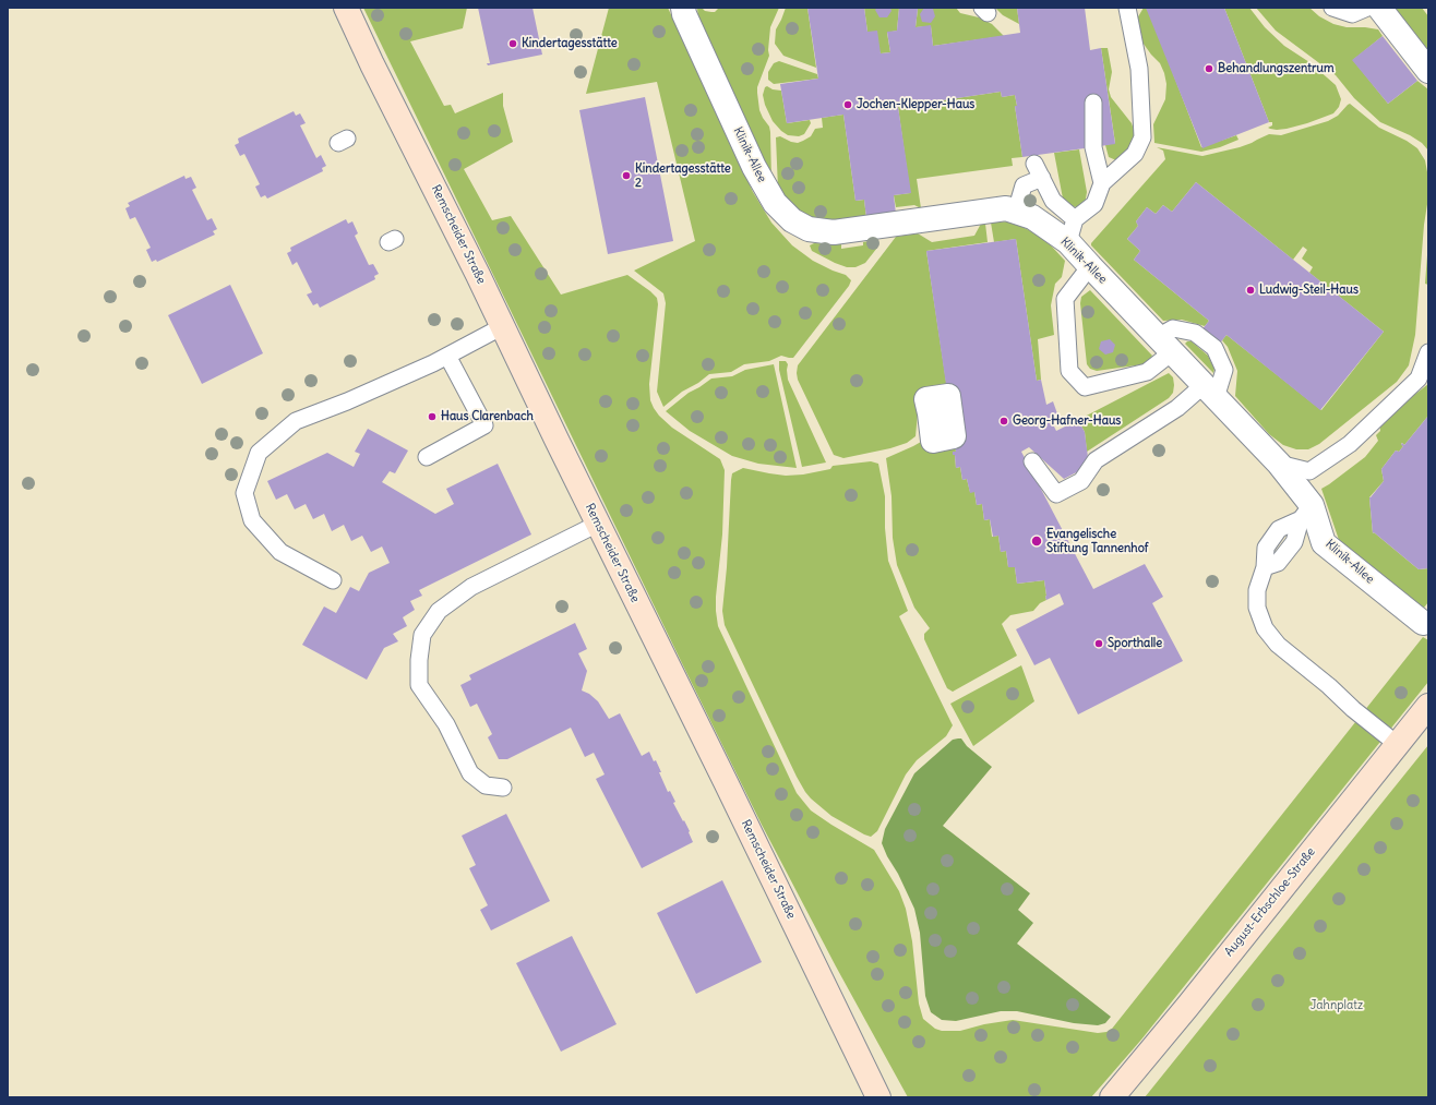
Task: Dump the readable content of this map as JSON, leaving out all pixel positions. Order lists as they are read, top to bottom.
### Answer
{
  "streets": {
    "main road": ["Remscheider Straße", "August-Erbschloe-Straße"],
    "street": ["Klinik-Allee"]
  },
  "parks": ["Jahnplatz"],
  "places": [
    "Kindertagesstätte",
    "Behandlungszentrum",
    "Jochen-Klepper-Haus",
    "Kindertagesstätte 2",
    "Ludwig-Steil-Haus",
    "Haus Clarenbach",
    "Georg-Hafner-Haus",
    "Evangelische Stiftung Tannenhof",
    "Sporthalle"
  ]
}
